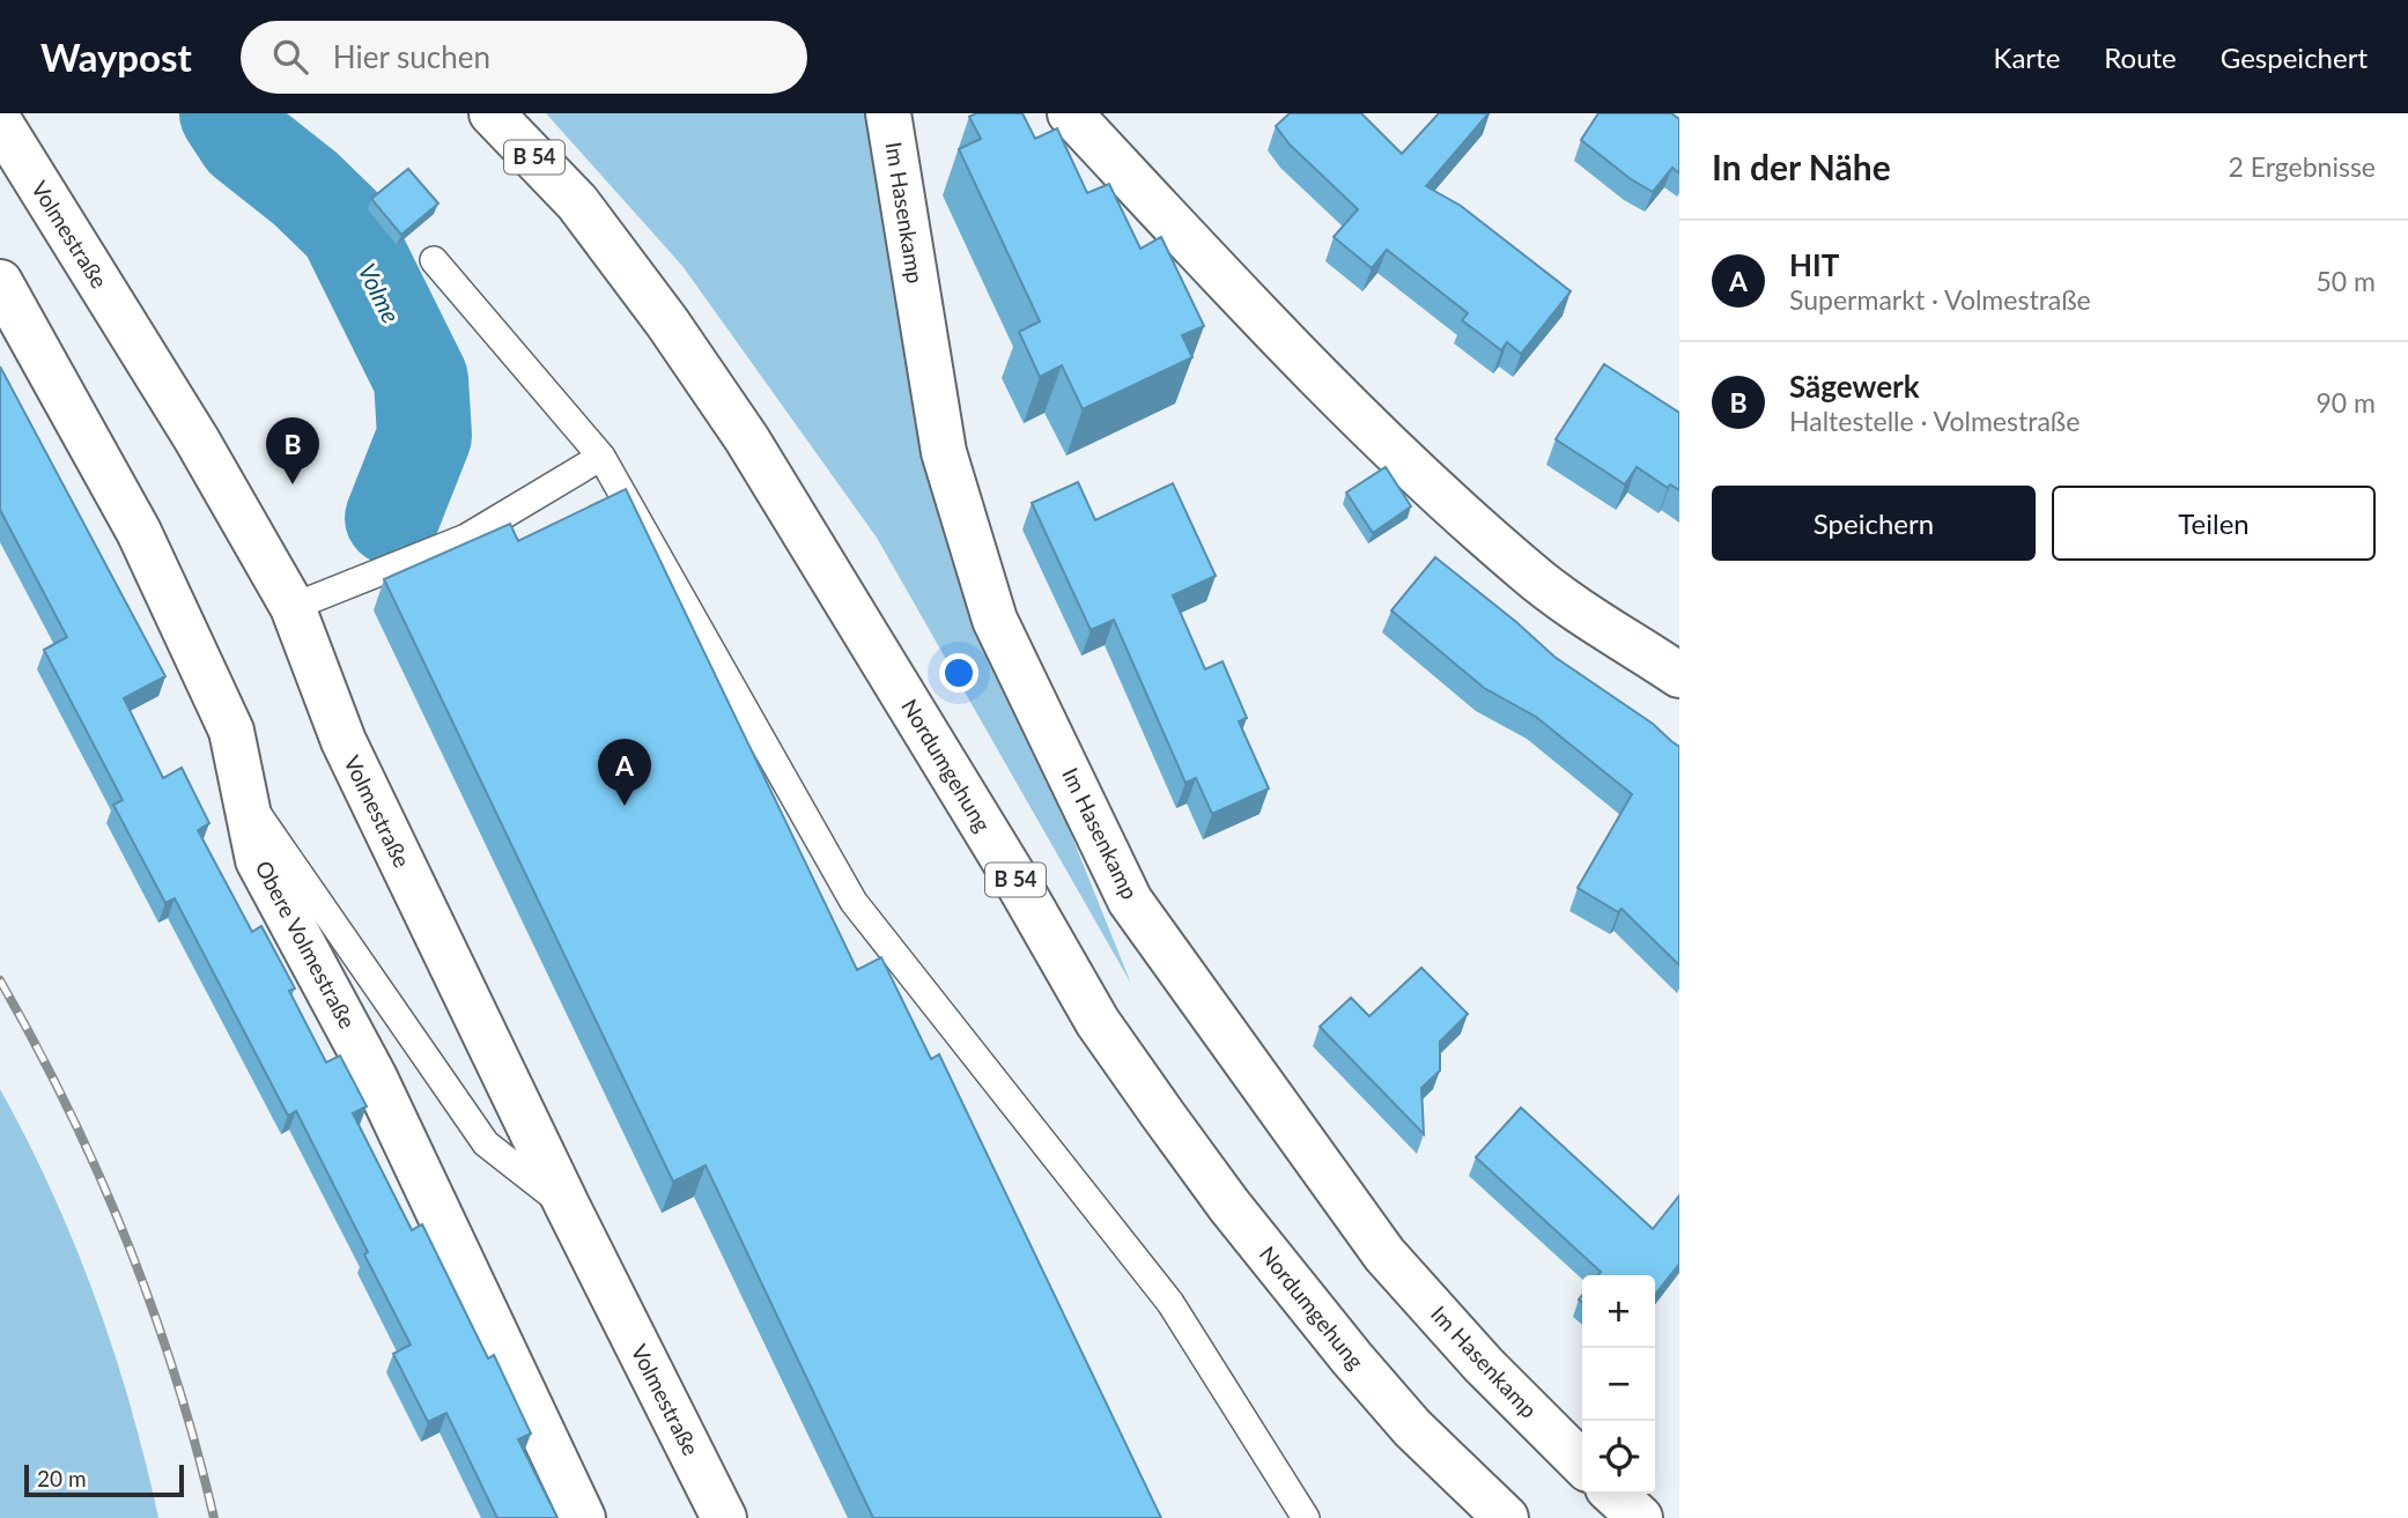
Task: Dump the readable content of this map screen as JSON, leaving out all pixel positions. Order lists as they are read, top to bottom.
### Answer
{
  "streets": {
    "street": [
      "B 54",
      "Im Hasenkamp",
      "Volmestraße",
      "Nordumgehung",
      "Obere Volmestraße"
    ]
  },
  "water": ["Volme"],
  "scale_bar": "20 m",
  "page": {
    "header": "Waypost",
    "search": "Hier suchen",
    "nav": ["Karte", "Route", "Gespeichert"],
    "heading": ["In der Nähe", "2 Ergebnisse"],
    "list": [
      {
        "mark": "A",
        "name": "HIT",
        "note": "Supermarkt · Volmestraße",
        "value": "50 m"
      },
      {
        "mark": "B",
        "name": "Sägewerk",
        "note": "Haltestelle · Volmestraße",
        "value": "90 m"
      }
    ],
    "pins": ["B", "A"],
    "buttons": ["Speichern", "Teilen"],
    "map_buttons": ["+", "−"],
    "scale": "20 m"
  }
}
